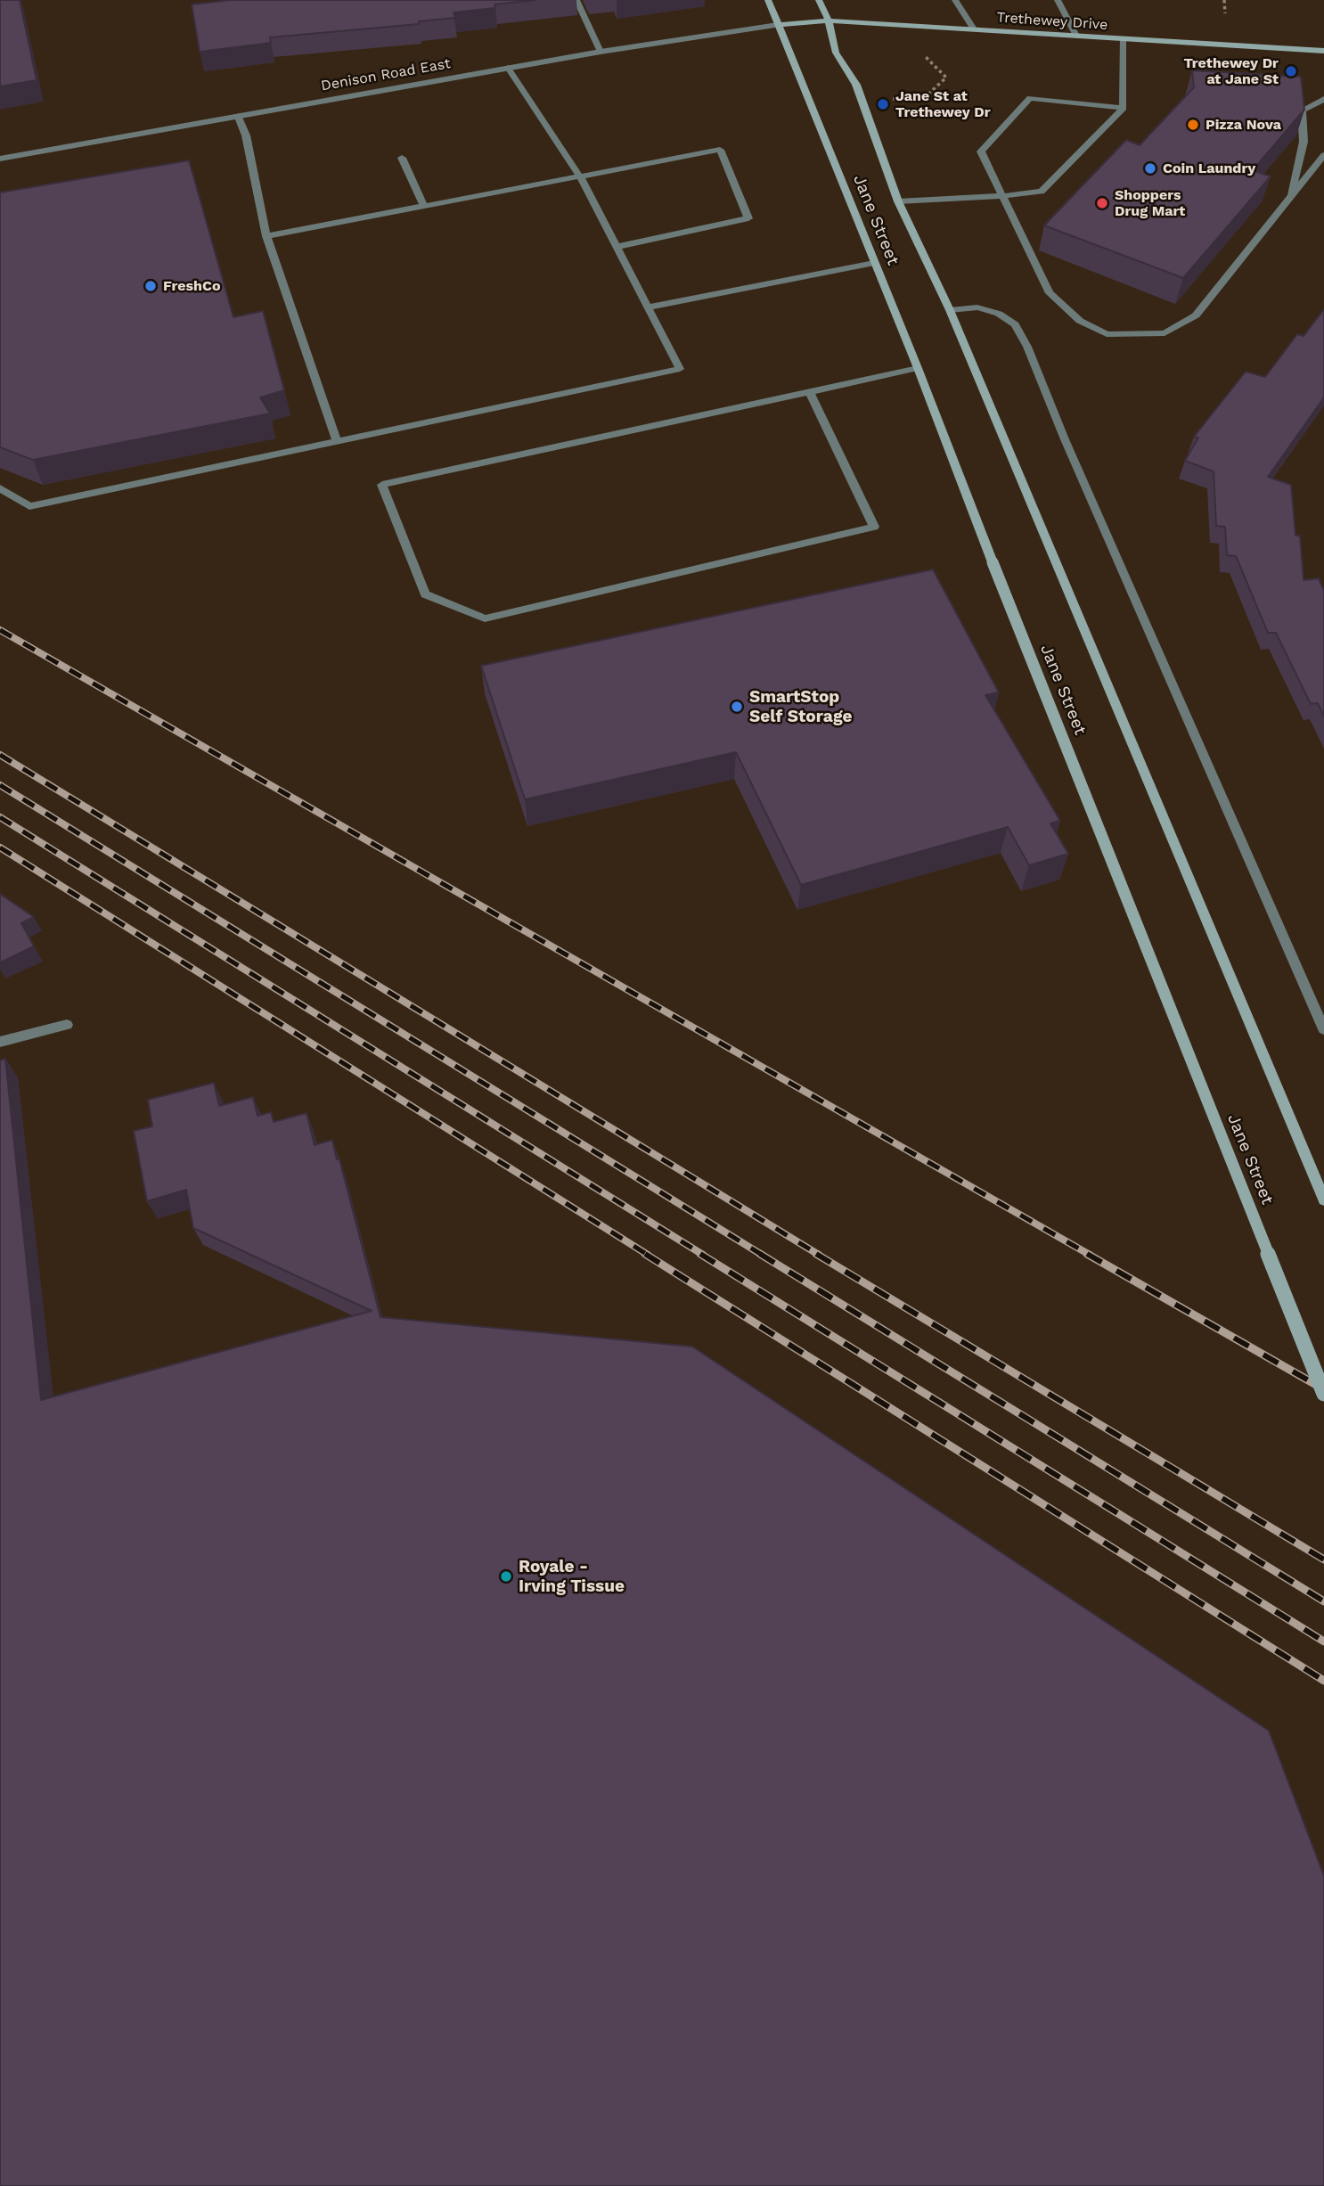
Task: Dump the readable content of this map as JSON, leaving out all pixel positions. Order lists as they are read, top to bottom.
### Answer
{
  "streets": {
    "main road": ["Trethewey Drive", "Jane Street"],
    "street": ["Denison Road East"]
  },
  "crossings": [
    ["Trethewey Drive", "Denison Road East"],
    ["Trethewey Drive", "Jane Street"],
    ["Denison Road East", "Jane Street"]
  ],
  "places": [
    "Trethewey Dr at Jane St",
    "Jane St at Trethewey Dr",
    "Pizza Nova",
    "Coin Laundry",
    "Shoppers Drug Mart",
    "FreshCo",
    "SmartStop Self Storage",
    "Royale - Irving Tissue"
  ]
}
